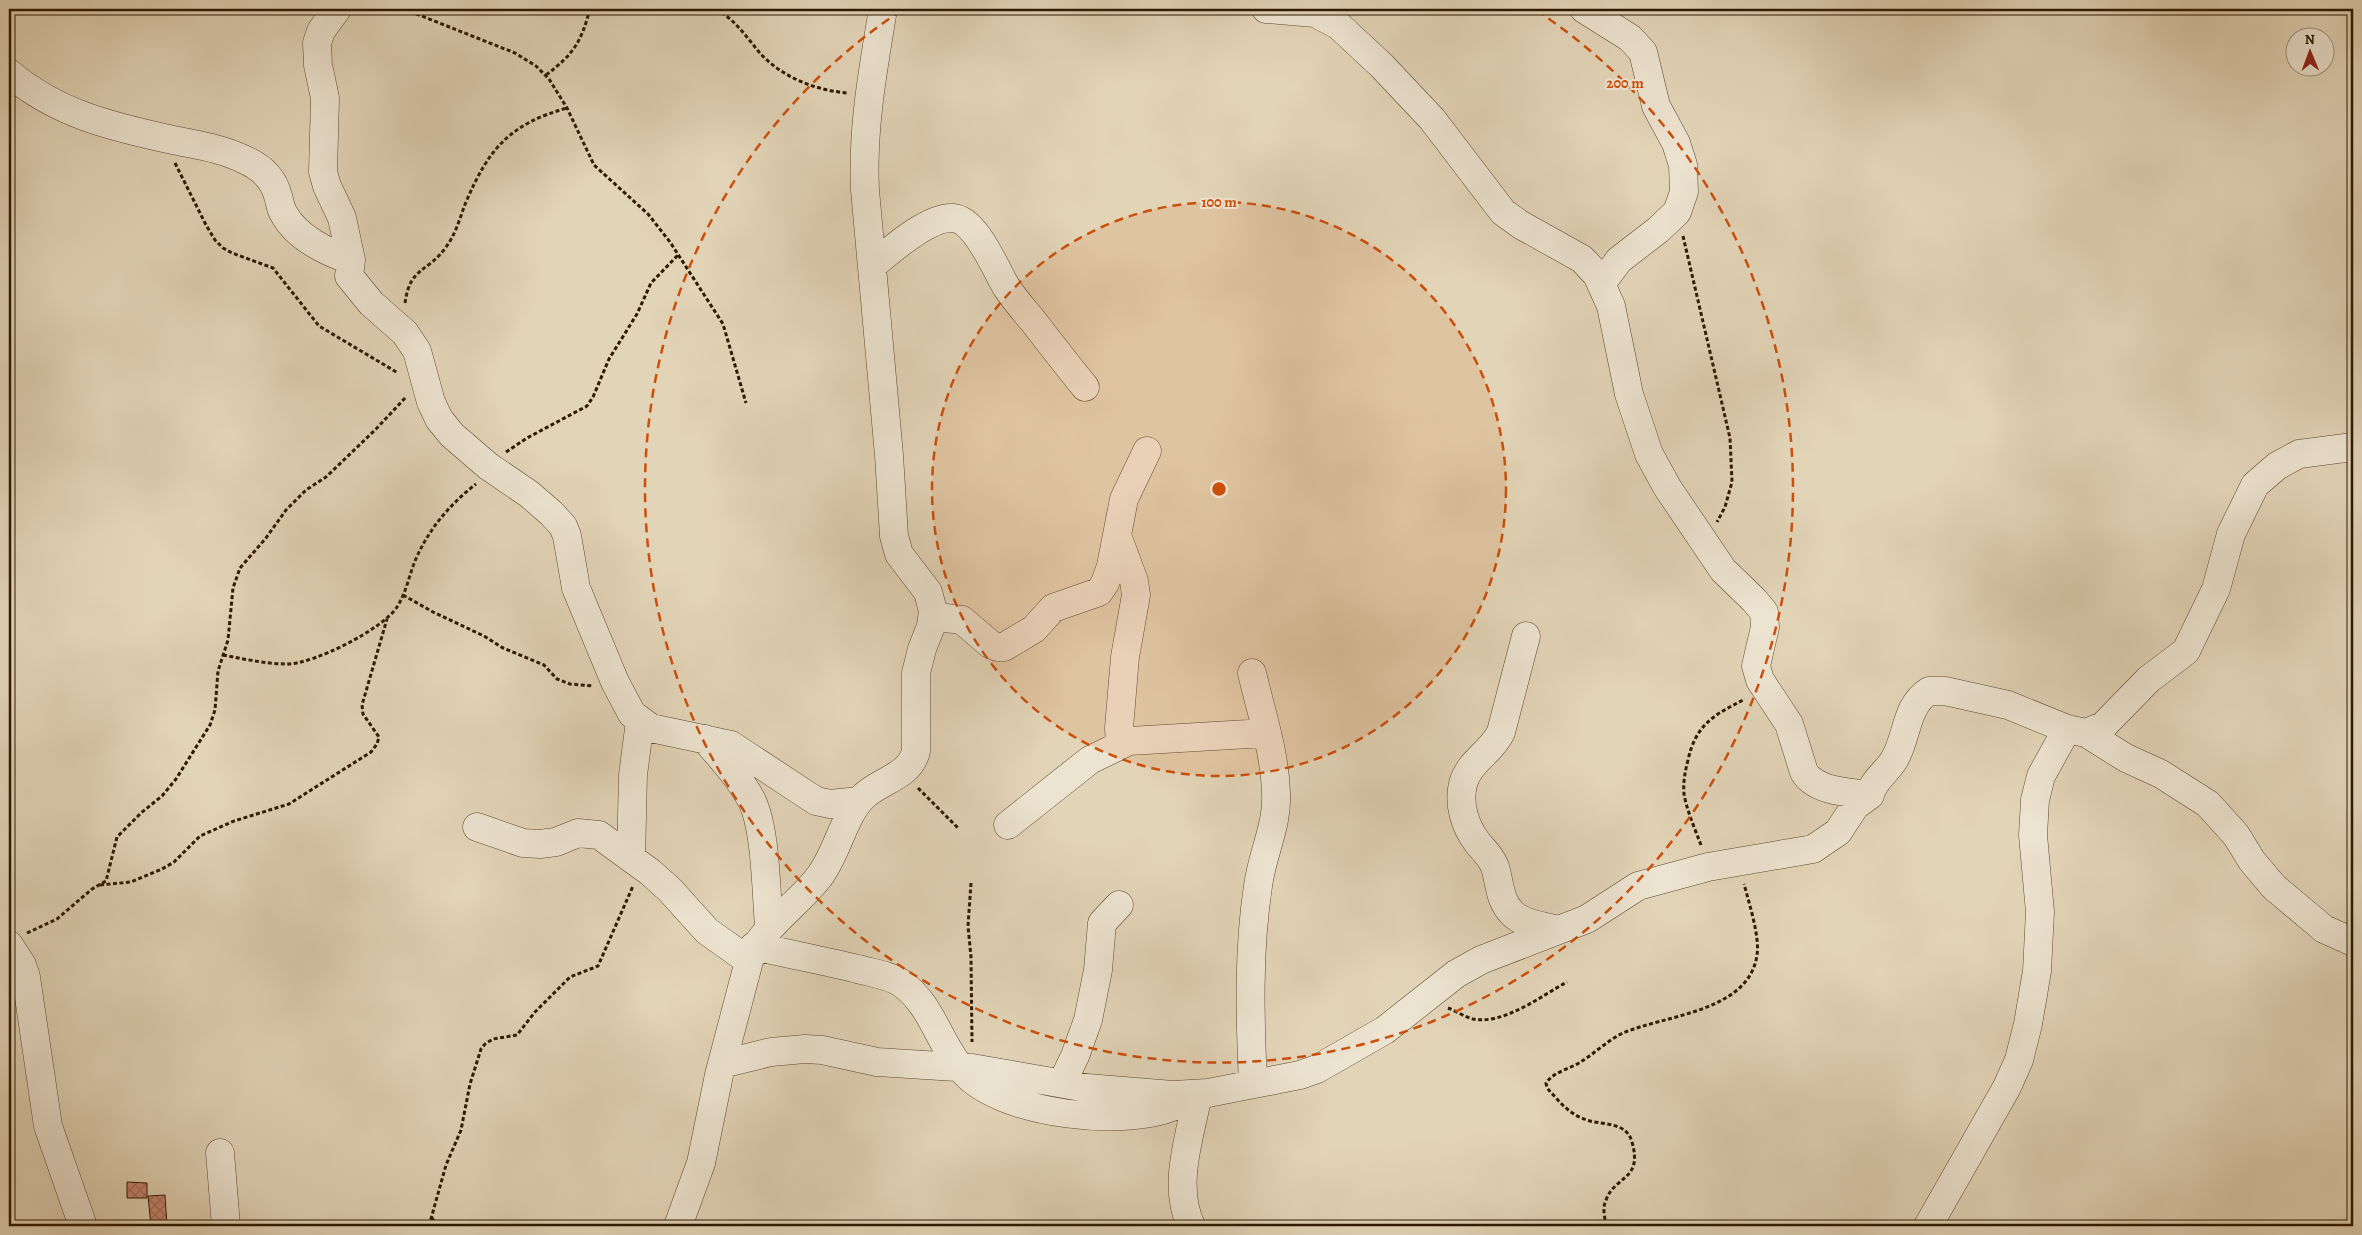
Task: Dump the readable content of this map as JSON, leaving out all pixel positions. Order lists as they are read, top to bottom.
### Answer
{
  "north": "top",
  "rings": ["200 m", "100 m"]
}
